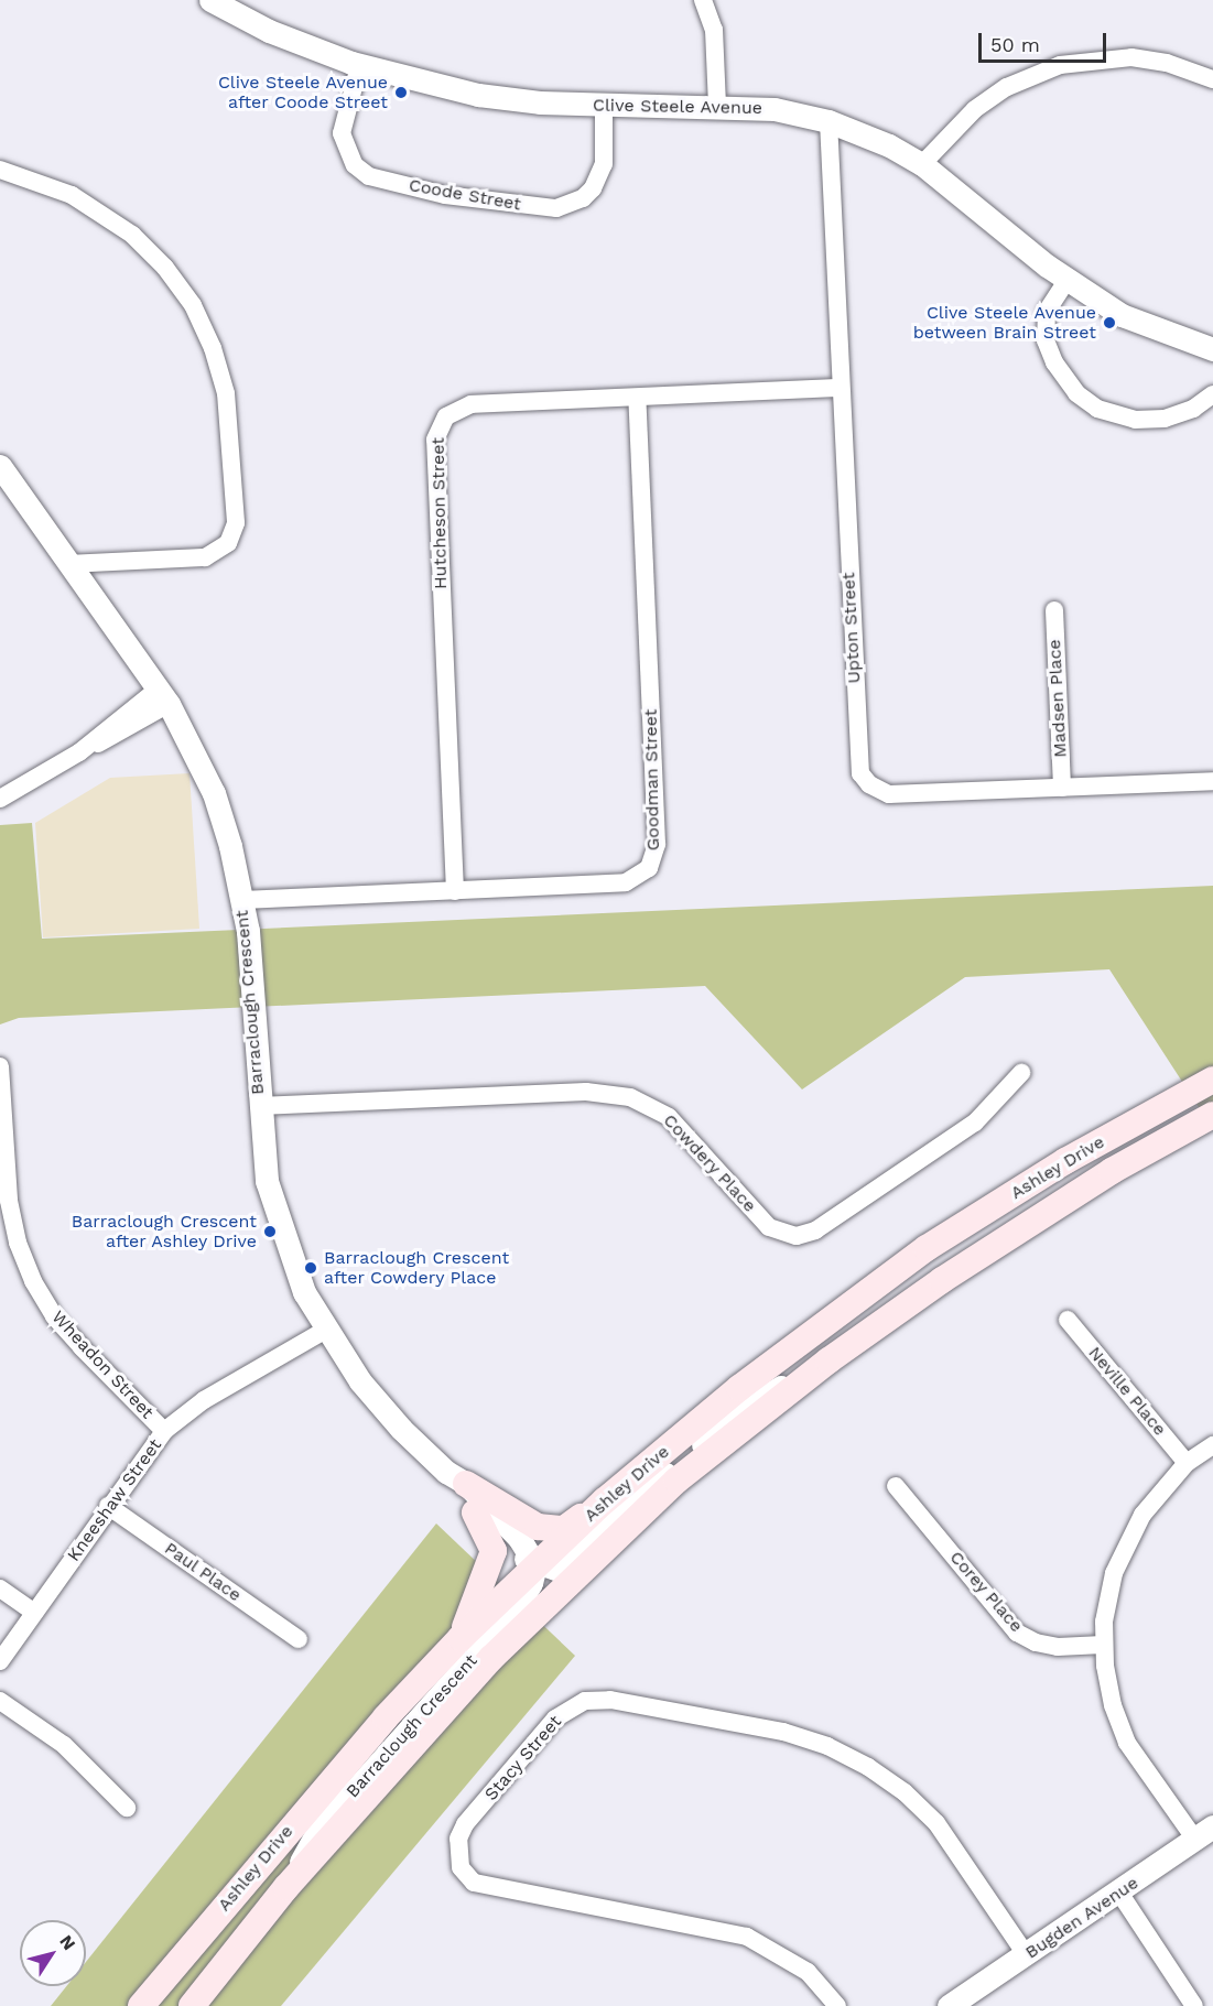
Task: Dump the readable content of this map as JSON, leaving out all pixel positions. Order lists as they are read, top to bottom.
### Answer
{
  "streets": {
    "main road": ["Ashley Drive"],
    "street": [
      "Clive Steele Avenue",
      "Coode Street",
      "Hutcheson Street",
      "Upton Street",
      "Madsen Place",
      "Goodman Street",
      "Barraclough Crescent",
      "Cowdery Place",
      "Wheadon Street",
      "Neville Place",
      "Kneeshaw Street",
      "Paul Place",
      "Corey Place",
      "Stacy Street",
      "Bugden Avenue"
    ]
  },
  "crossings": [
    ["Clive Steele Avenue", "Coode Street"],
    ["Clive Steele Avenue", "Upton Street"],
    ["Hutcheson Street", "Upton Street"],
    ["Hutcheson Street", "Goodman Street"],
    ["Upton Street", "Madsen Place"],
    ["Goodman Street", "Barraclough Crescent"],
    ["Barraclough Crescent", "Cowdery Place"],
    ["Barraclough Crescent", "Ashley Drive"],
    ["Barraclough Crescent", "Kneeshaw Street"],
    ["Wheadon Street", "Kneeshaw Street"],
    ["Kneeshaw Street", "Paul Place"],
    ["Stacy Street", "Bugden Avenue"]
  ],
  "places": [
    "Clive Steele Avenue after Coode Street",
    "Clive Steele Avenue between Brain Street",
    "Barraclough Crescent after Ashley Drive",
    "Barraclough Crescent after Cowdery Place"
  ],
  "scale_bar": "50 m",
  "north": "top right"
}
